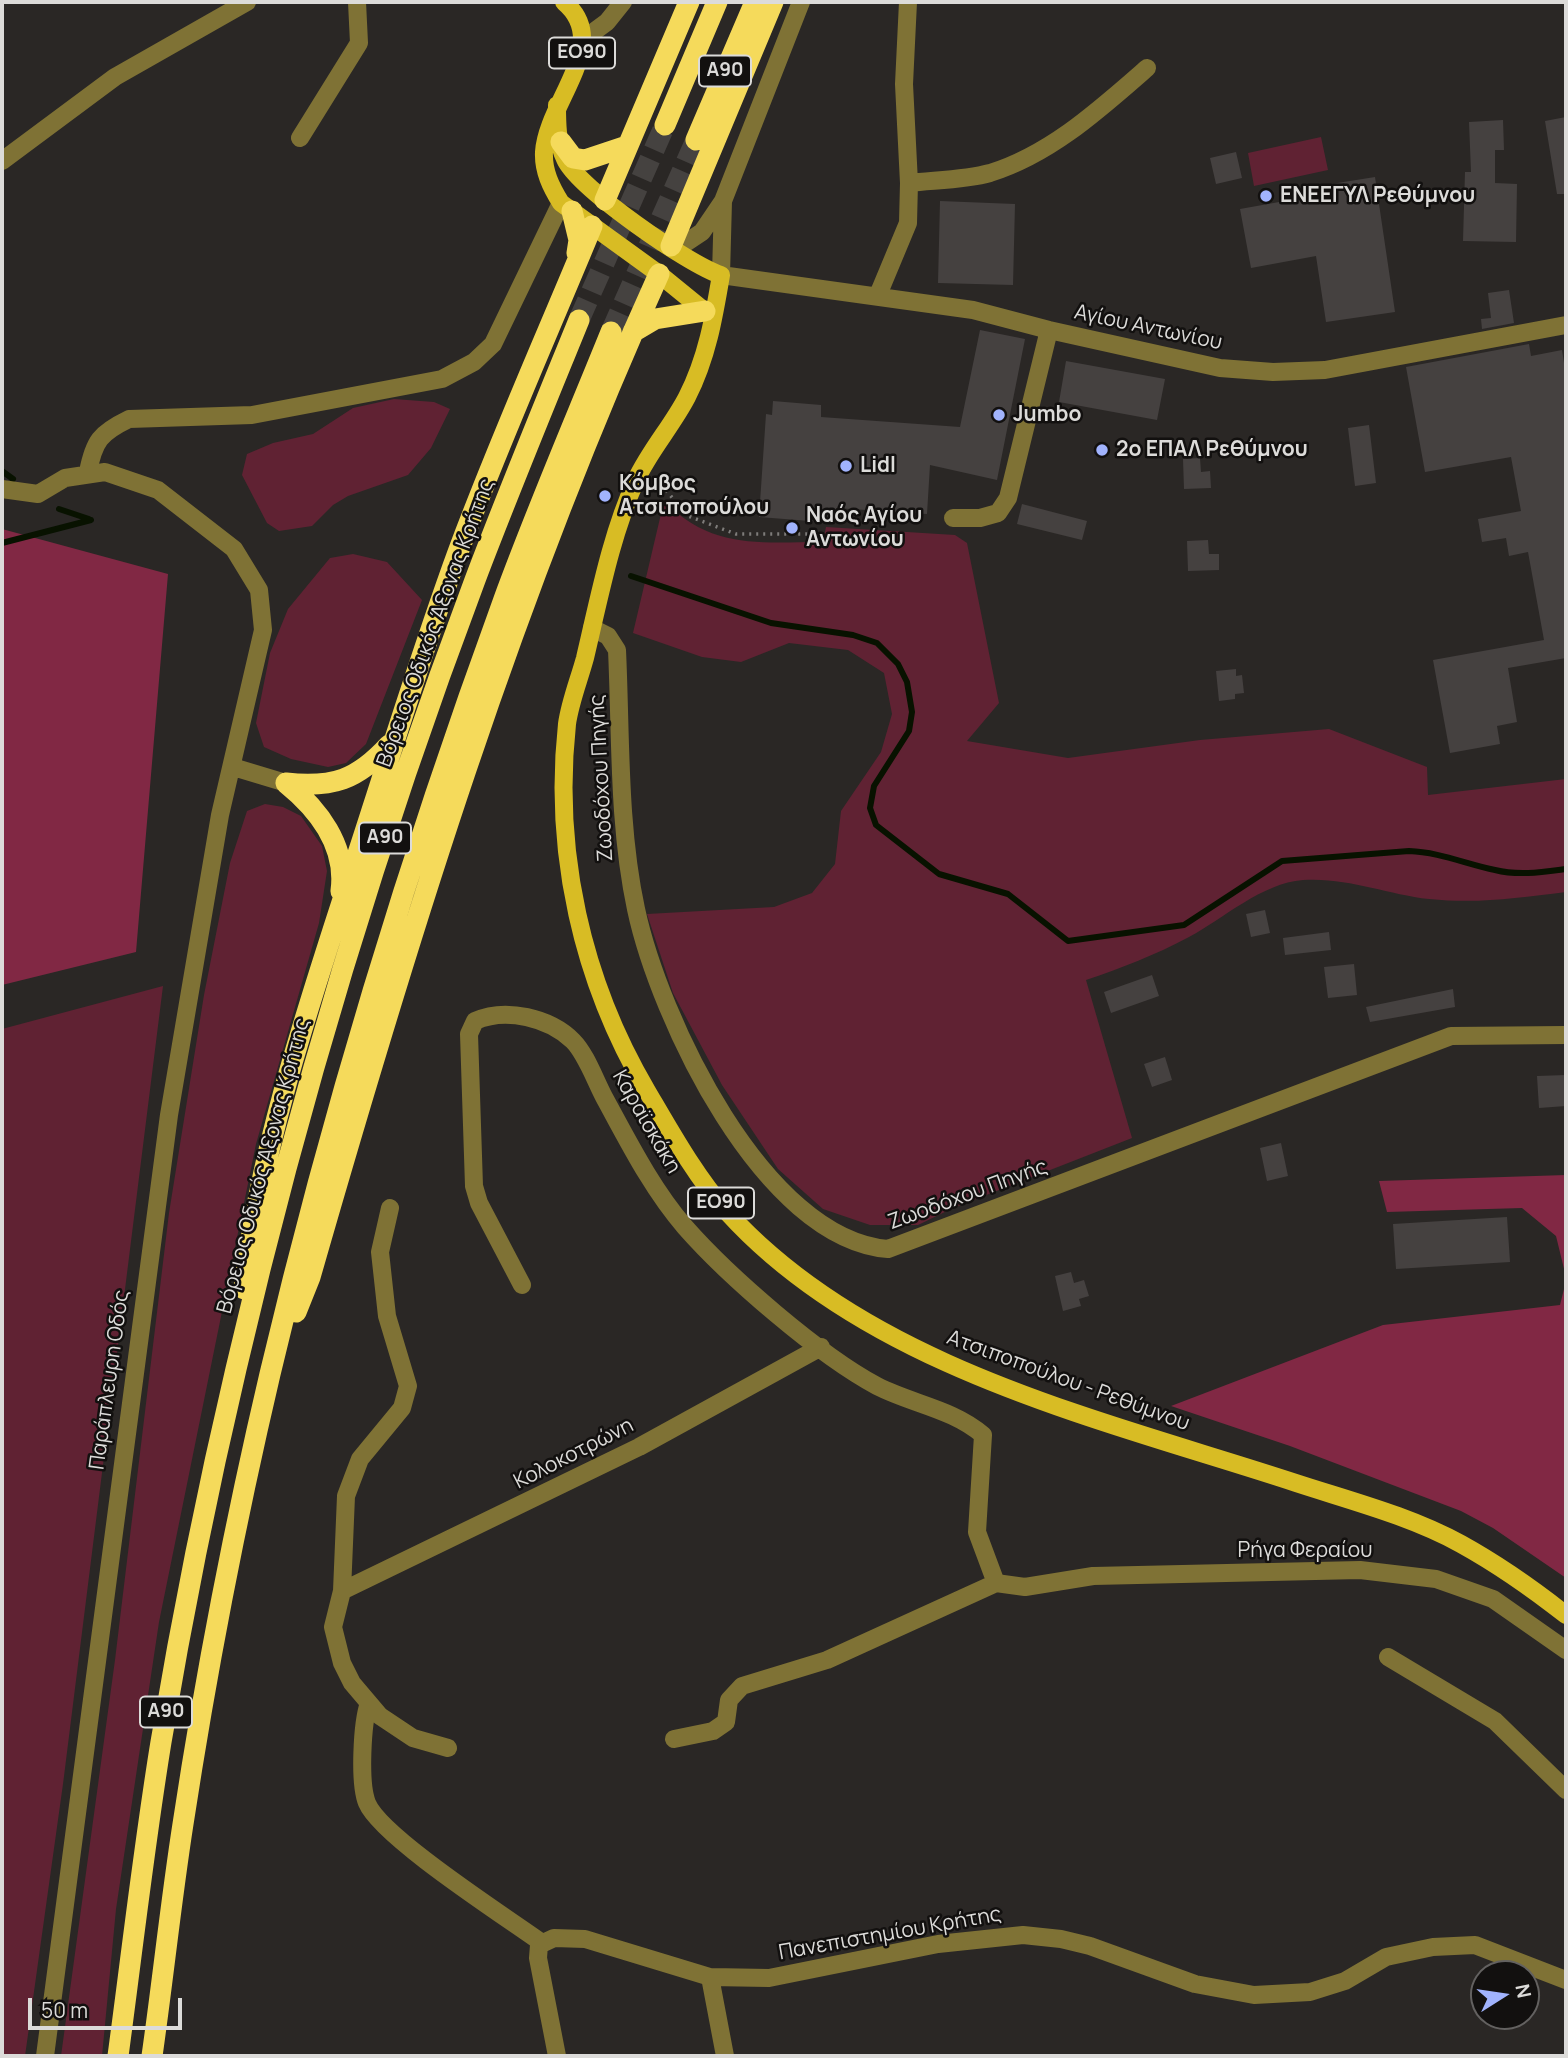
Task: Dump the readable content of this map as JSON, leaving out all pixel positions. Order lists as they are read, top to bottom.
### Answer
{
  "streets": {
    "highway": ["Α90", "Βόρειος Οδικός Άξονας Κρήτης"],
    "main road": ["ΕΟ90", "Ατσιποπούλου - Ρεθύμνου"],
    "street": [
      "Αγίου Αντωνίου",
      "Ζωοδόχου Πηγής",
      "Καραϊσκάκη",
      "Παράπλευρη Οδός",
      "Κολοκοτρώνη",
      "Ρήγα Φεραίου",
      "Πανεπιστημίου Κρήτης"
    ]
  },
  "crossings": [
    ["Αγίου Αντωνίου", "Ατσιποπούλου - Ρεθύμνου"],
    ["Ζωοδόχου Πηγής", "Ατσιποπούλου - Ρεθύμνου"],
    ["Καραϊσκάκη", "Κολοκοτρώνη"],
    ["Καραϊσκάκη", "Ρήγα Φεραίου"]
  ],
  "places": [
    "ΕΝΕΕΓΥΛ Ρεθύμνου",
    "Jumbo",
    "2ο ΕΠΑΛ Ρεθύμνου",
    "Lidl",
    "Κόμβος Ατσιποπούλου",
    "Ναός Αγίου Αντωνίου"
  ],
  "scale_bar": "50 m",
  "north": "right"
}
